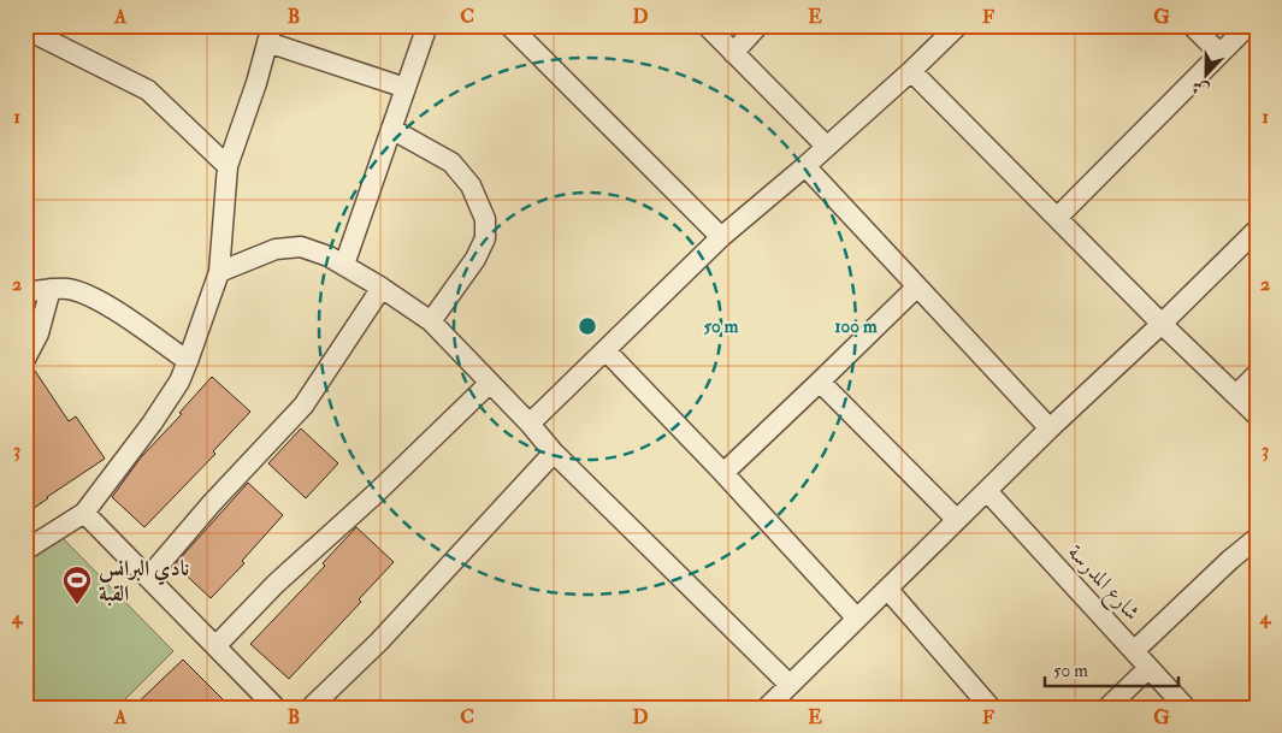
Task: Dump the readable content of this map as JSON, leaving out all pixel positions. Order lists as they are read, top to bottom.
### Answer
{
  "streets": {
    "street": ["شارع المدرسة"]
  },
  "places": {
    "sports": ["نادي البرانس القبة"]
  },
  "scale_bar": "50 m",
  "north": "bottom",
  "grid": {
    "columns": [
      "A",
      "B",
      "C",
      "D",
      "E",
      "F",
      "G"
    ],
    "rows": [
      "1",
      "2",
      "3",
      "4"
    ]
  },
  "rings": ["50 m", "100 m"]
}
